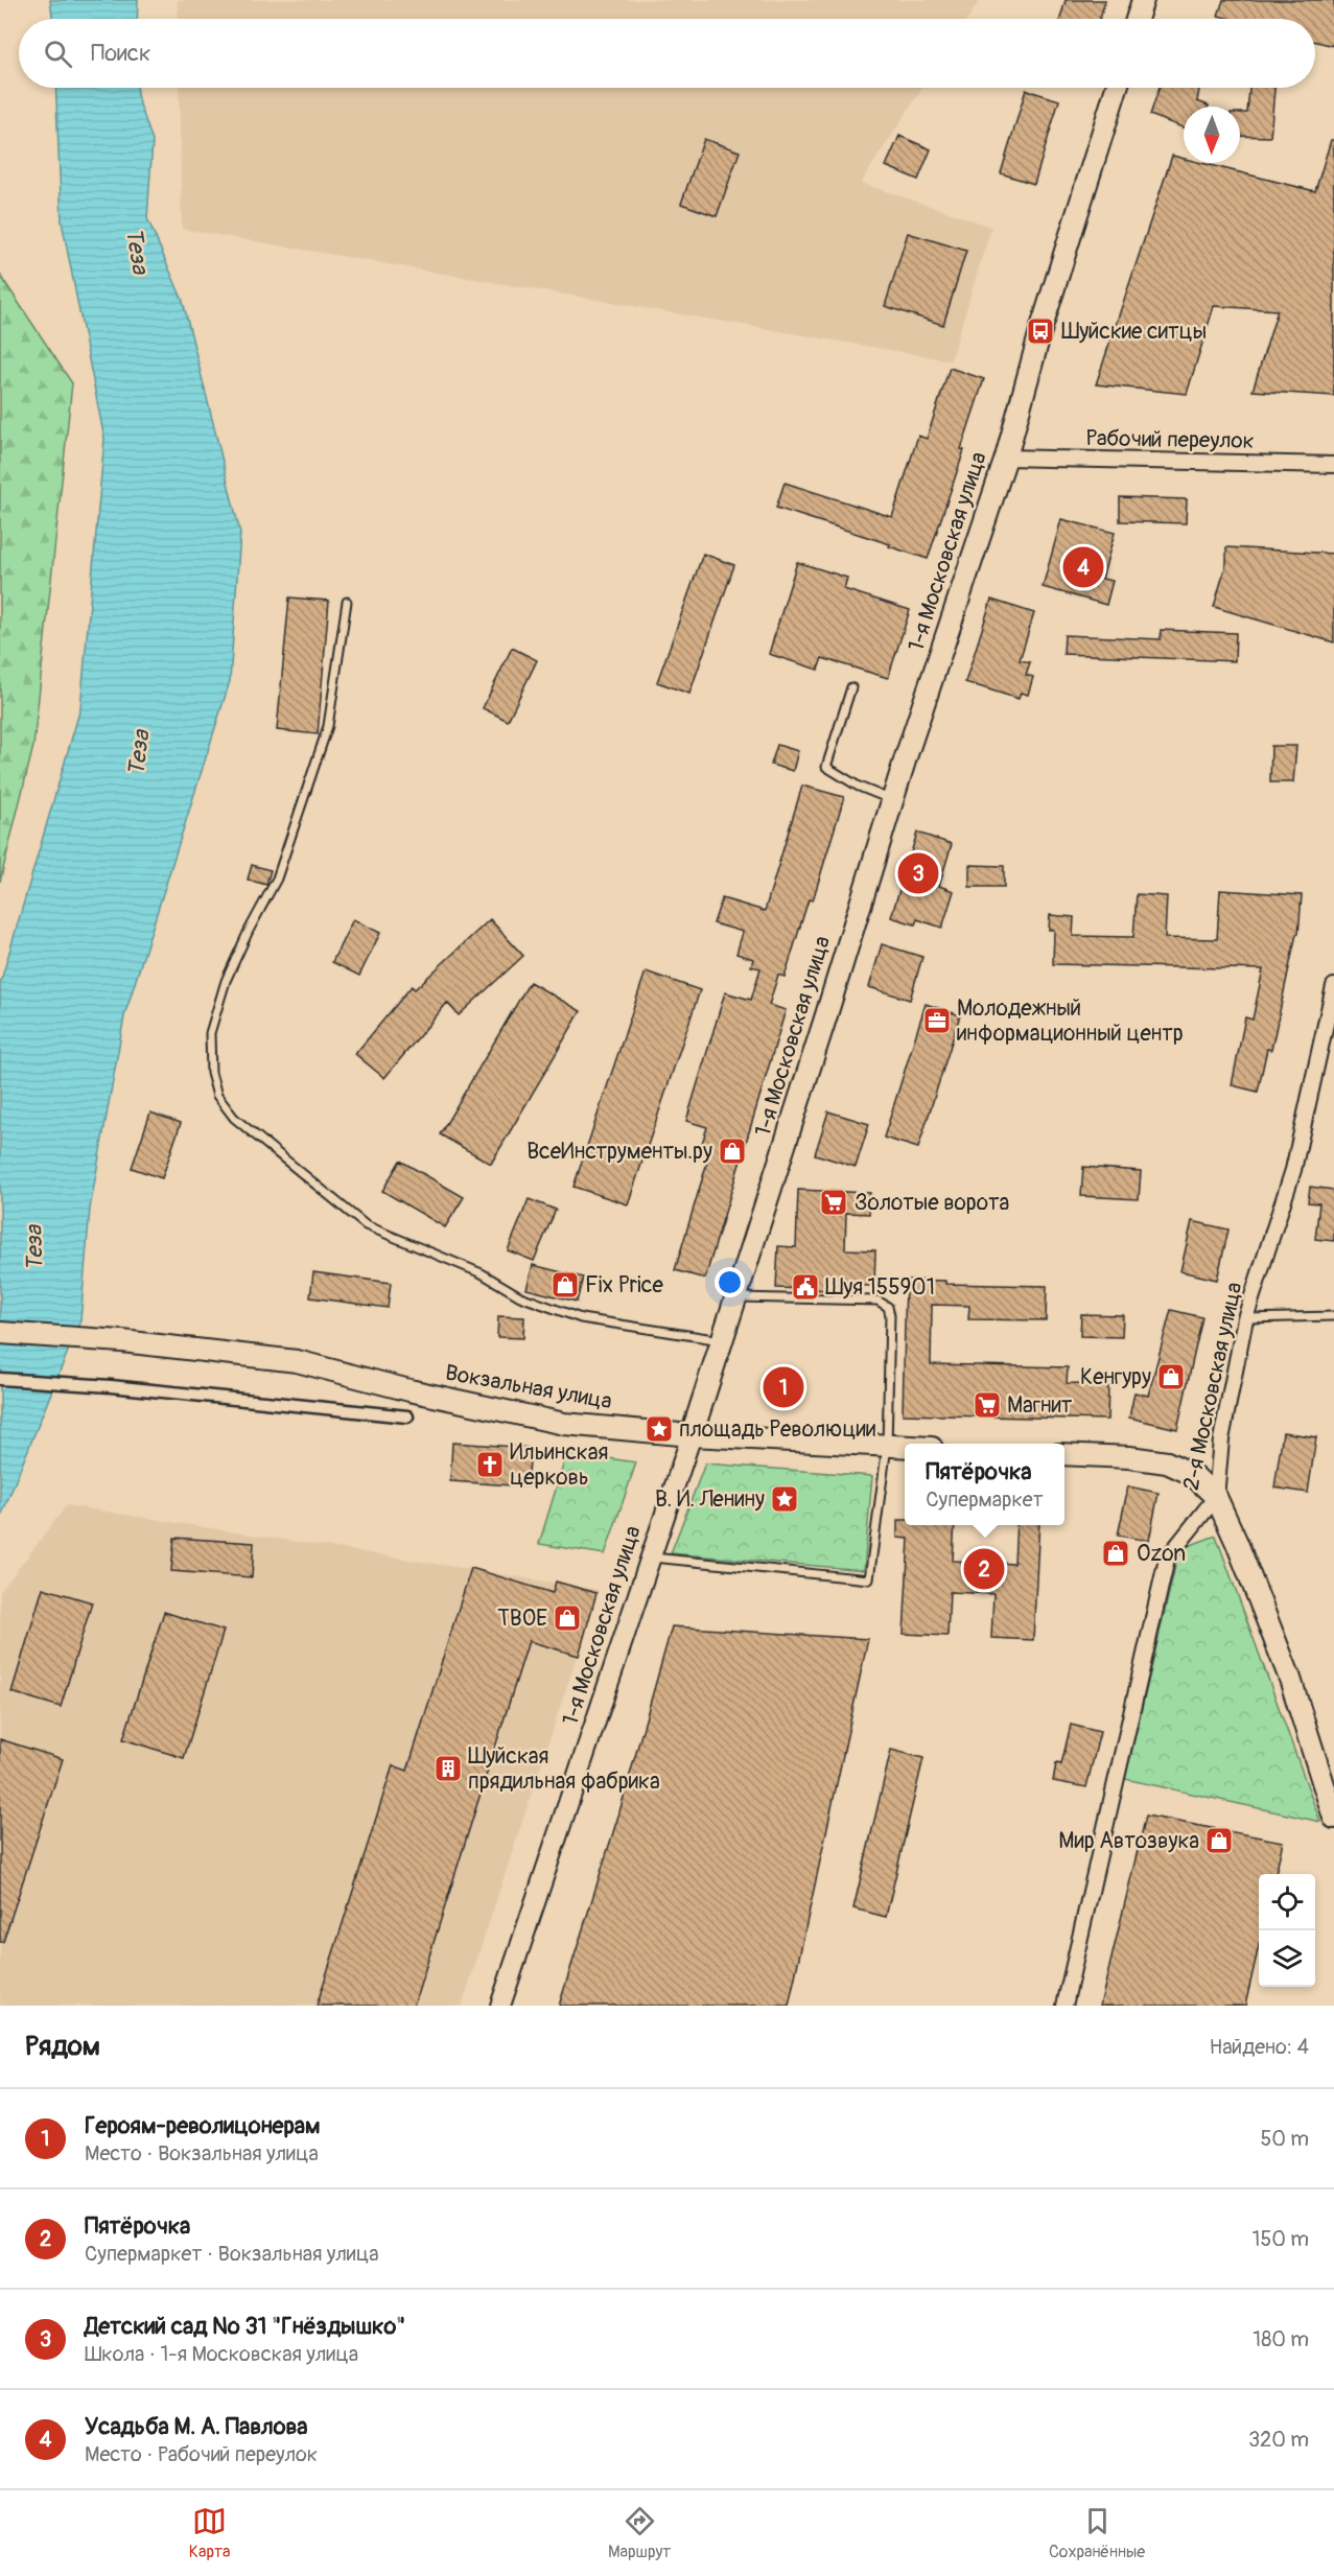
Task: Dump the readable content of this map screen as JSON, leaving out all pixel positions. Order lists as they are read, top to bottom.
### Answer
{
  "streets": {
    "main road": ["1-я Московская улица", "Вокзальная улица"],
    "street": ["Рабочий переулок", "2-я Московская улица"]
  },
  "crossings": [
    ["Рабочий переулок", "1-я Московская улица"],
    ["1-я Московская улица", "Вокзальная улица"]
  ],
  "water": ["Теза"],
  "places": {
    "bus stop": ["Шуйские ситцы"],
    "office": ["Молодежный информационный центр"],
    "shop": [
      "ВсеИнструменты.ру",
      "Fix Price",
      "Кенгуру",
      "Ozon",
      "ТВОЕ",
      "Мир Автозвука"
    ],
    "supermarket": ["Золотые ворота", "Магнит"],
    "public building": ["Шуя 155901"],
    "place": ["площадь Революции", "В. И. Ленину"],
    "church": ["Ильинская церковь"],
    "building": ["Шуйская прядильная фабрика"]
  },
  "north": "bottom",
  "page": {
    "search": "Поиск",
    "pins": [
      "4",
      "3",
      "1",
      "2"
    ],
    "popup": ["Пятёрочка", "Супермаркет"],
    "heading": ["Рядом", "Найдено: 4"],
    "list": [
      {
        "mark": "1",
        "name": "Героям-револицонерам",
        "note": "Место · Вокзальная улица",
        "value": "50 m"
      },
      {
        "mark": "2",
        "name": "Пятёрочка",
        "note": "Супермаркет · Вокзальная улица",
        "value": "150 m"
      },
      {
        "mark": "3",
        "name": "Детский сад № 31 \"Гнёздышко\"",
        "note": "Школа · 1-я Московская улица",
        "value": "180 m"
      },
      {
        "mark": "4",
        "name": "Усадьба М. А. Павлова",
        "note": "Место · Рабочий переулок",
        "value": "320 m"
      }
    ],
    "nav": ["Карта", "Маршрут", "Сохранённые"]
  }
}
